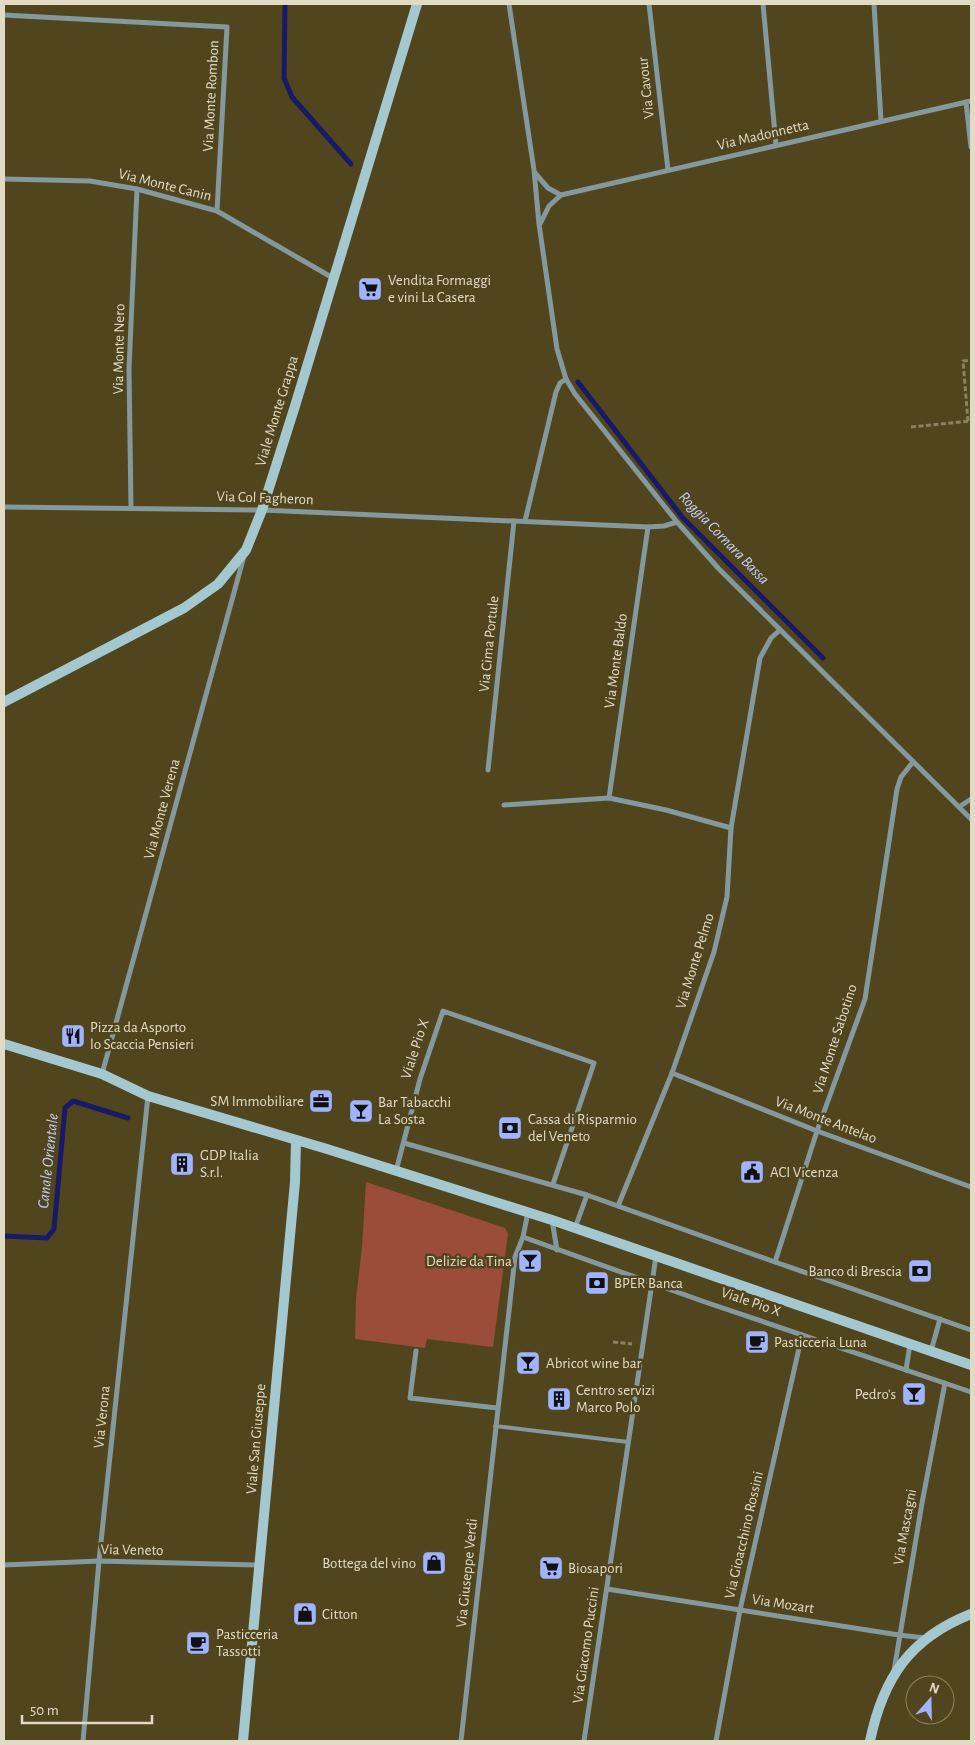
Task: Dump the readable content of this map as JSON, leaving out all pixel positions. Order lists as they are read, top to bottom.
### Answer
{
  "streets": {
    "main road": ["Viale Monte Grappa", "Viale Pio X", "Viale San Giuseppe"],
    "street": [
      "Via Cavour",
      "Via Monte Rombon",
      "Via Madonnetta",
      "Via Monte Canin",
      "Via Monte Nero",
      "Via Col Fagheron",
      "Via Cima Portule",
      "Via Monte Baldo",
      "Via Monte Verena",
      "Via Monte Pelmo",
      "Via Monte Sabotino",
      "Via Monte Antelao",
      "Via Verona",
      "Via Mascagni",
      "Via Gioacchino Rossini",
      "Via Veneto",
      "Via Giuseppe Verdi",
      "Via Mozart",
      "Via Giacomo Puccini"
    ]
  },
  "crossings": [
    ["Via Cavour", "Via Madonnetta"],
    ["Via Monte Rombon", "Via Monte Canin"],
    ["Via Monte Canin", "Via Monte Nero"],
    ["Via Monte Canin", "Viale Monte Grappa"],
    ["Via Monte Nero", "Via Col Fagheron"],
    ["Viale Monte Grappa", "Via Col Fagheron"],
    ["Viale Monte Grappa", "Via Monte Verena"],
    ["Via Col Fagheron", "Via Cima Portule"],
    ["Via Col Fagheron", "Via Monte Baldo"],
    ["Via Monte Verena", "Viale Pio X"],
    ["Via Monte Pelmo", "Via Monte Antelao"],
    ["Via Monte Sabotino", "Via Monte Antelao"],
    ["Viale Pio X", "Via Verona"],
    ["Viale Pio X", "Viale San Giuseppe"],
    ["Viale Pio X", "Via Mascagni"],
    ["Viale Pio X", "Via Gioacchino Rossini"],
    ["Viale Pio X", "Via Giuseppe Verdi"],
    ["Viale Pio X", "Via Giacomo Puccini"],
    ["Via Verona", "Via Veneto"],
    ["Viale San Giuseppe", "Via Veneto"],
    ["Via Mascagni", "Via Mozart"],
    ["Via Gioacchino Rossini", "Via Mozart"],
    ["Via Mozart", "Via Giacomo Puccini"]
  ],
  "water": ["Roggia Cornara Bassa", "Canale Orientale"],
  "places": {
    "supermarket": ["Vendita Formaggi e vini La Casera", "Biosapori"],
    "restaurant": ["Pizza da Asporto lo Scaccia Pensieri"],
    "office": ["SM Immobiliare"],
    "bar": [
      "Bar Tabacchi La Sosta",
      "Delizie da Tina",
      "Abricot wine bar",
      "Pedro's"
    ],
    "bank": ["Cassa di Risparmio del Veneto", "Banco di Brescia", "BPER Banca"],
    "building": ["GDP Italia S.r.l.", "Centro servizi Marco Polo"],
    "public building": ["ACI Vicenza"],
    "cafe": ["Pasticceria Luna", "Pasticceria Tassotti"],
    "shop": ["Bottega del vino", "Citton"]
  },
  "scale_bar": "50 m",
  "north": "top"
}
